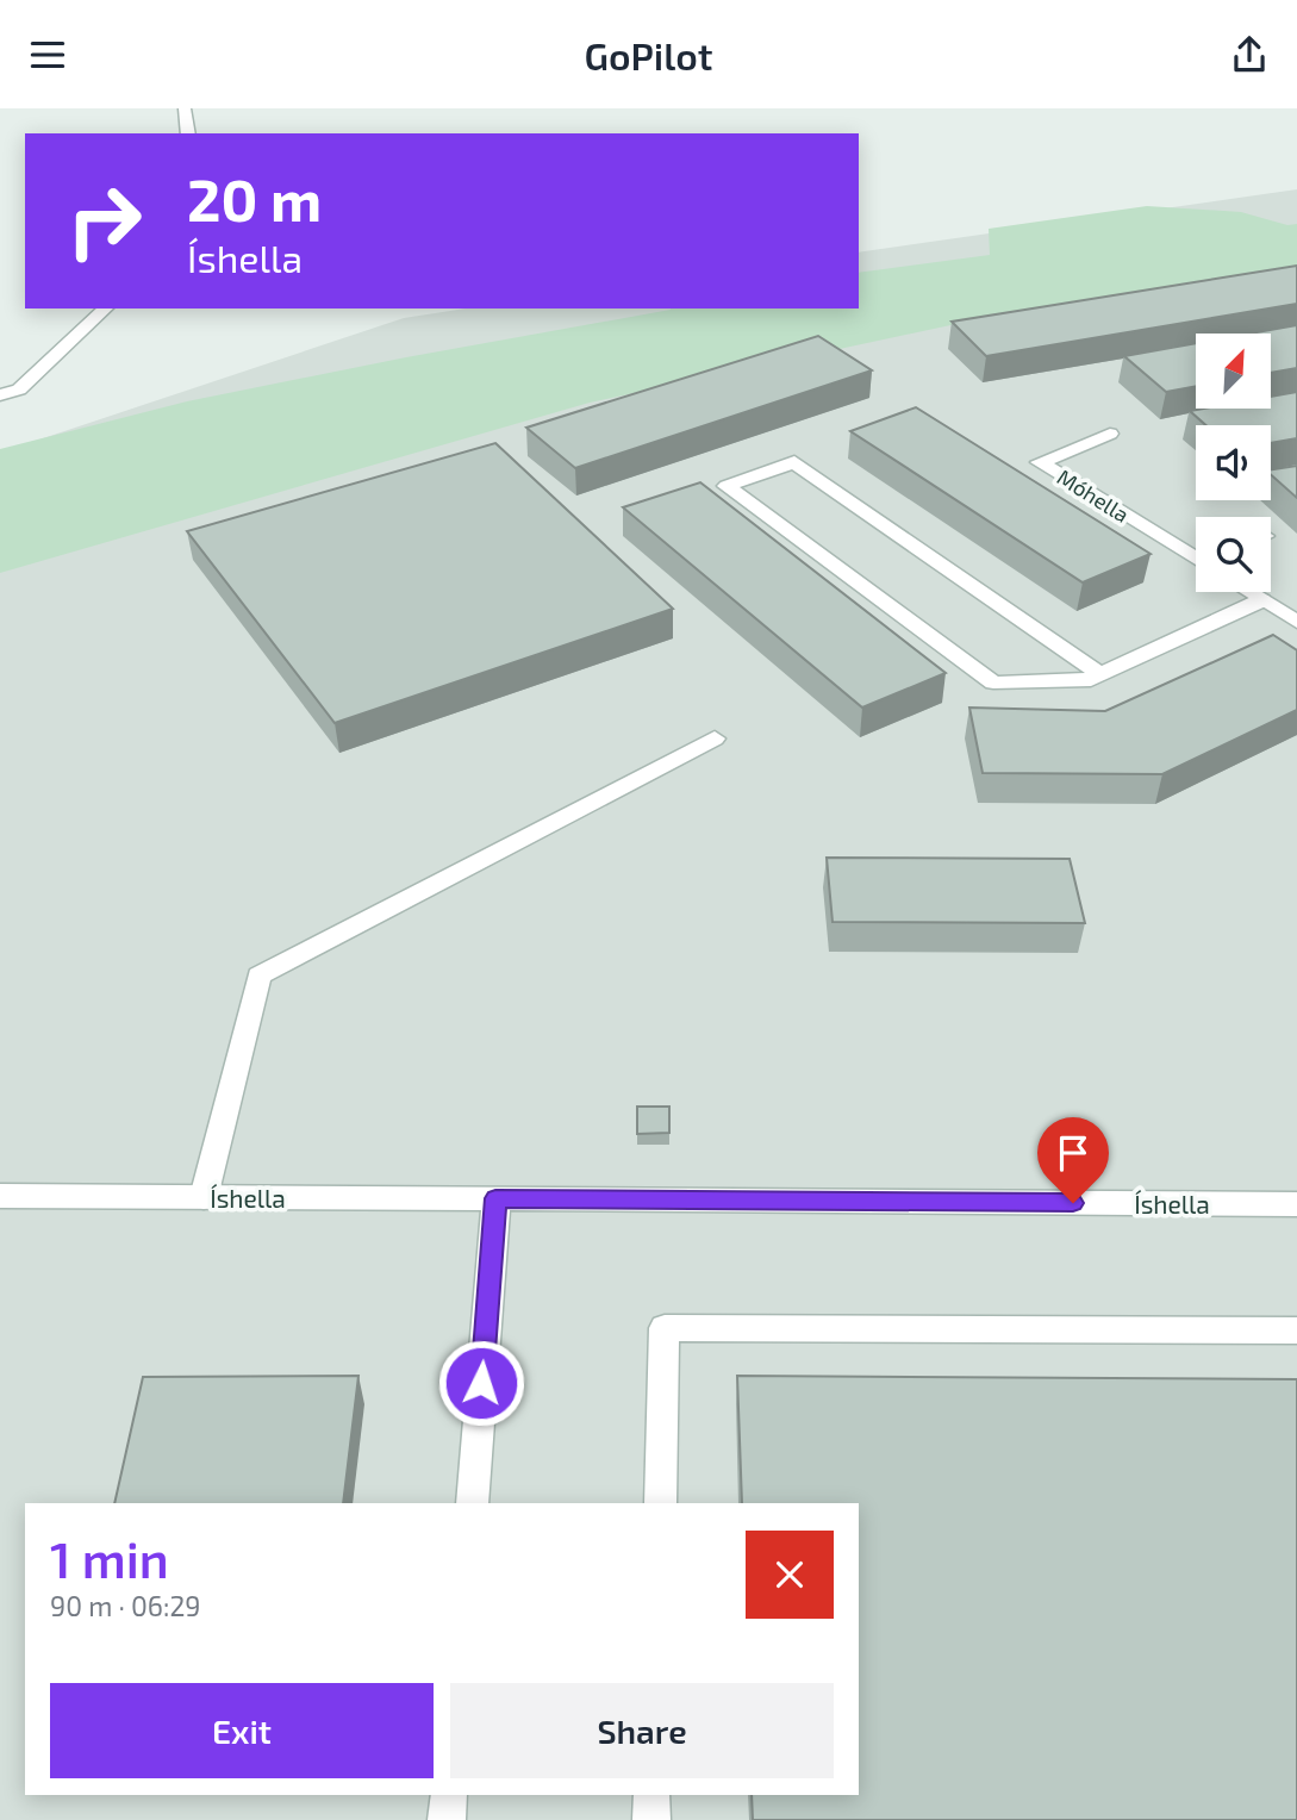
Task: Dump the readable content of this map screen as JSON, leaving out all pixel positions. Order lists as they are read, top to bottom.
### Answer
{
  "streets": {
    "street": ["Móhella", "Íshella"]
  },
  "north": "top right",
  "page": {
    "header": "GoPilot",
    "turn": ["20 m", "Íshella"],
    "heading": ["1 min", "90 m · 06:29"],
    "buttons": ["Exit", "Share"]
  }
}
